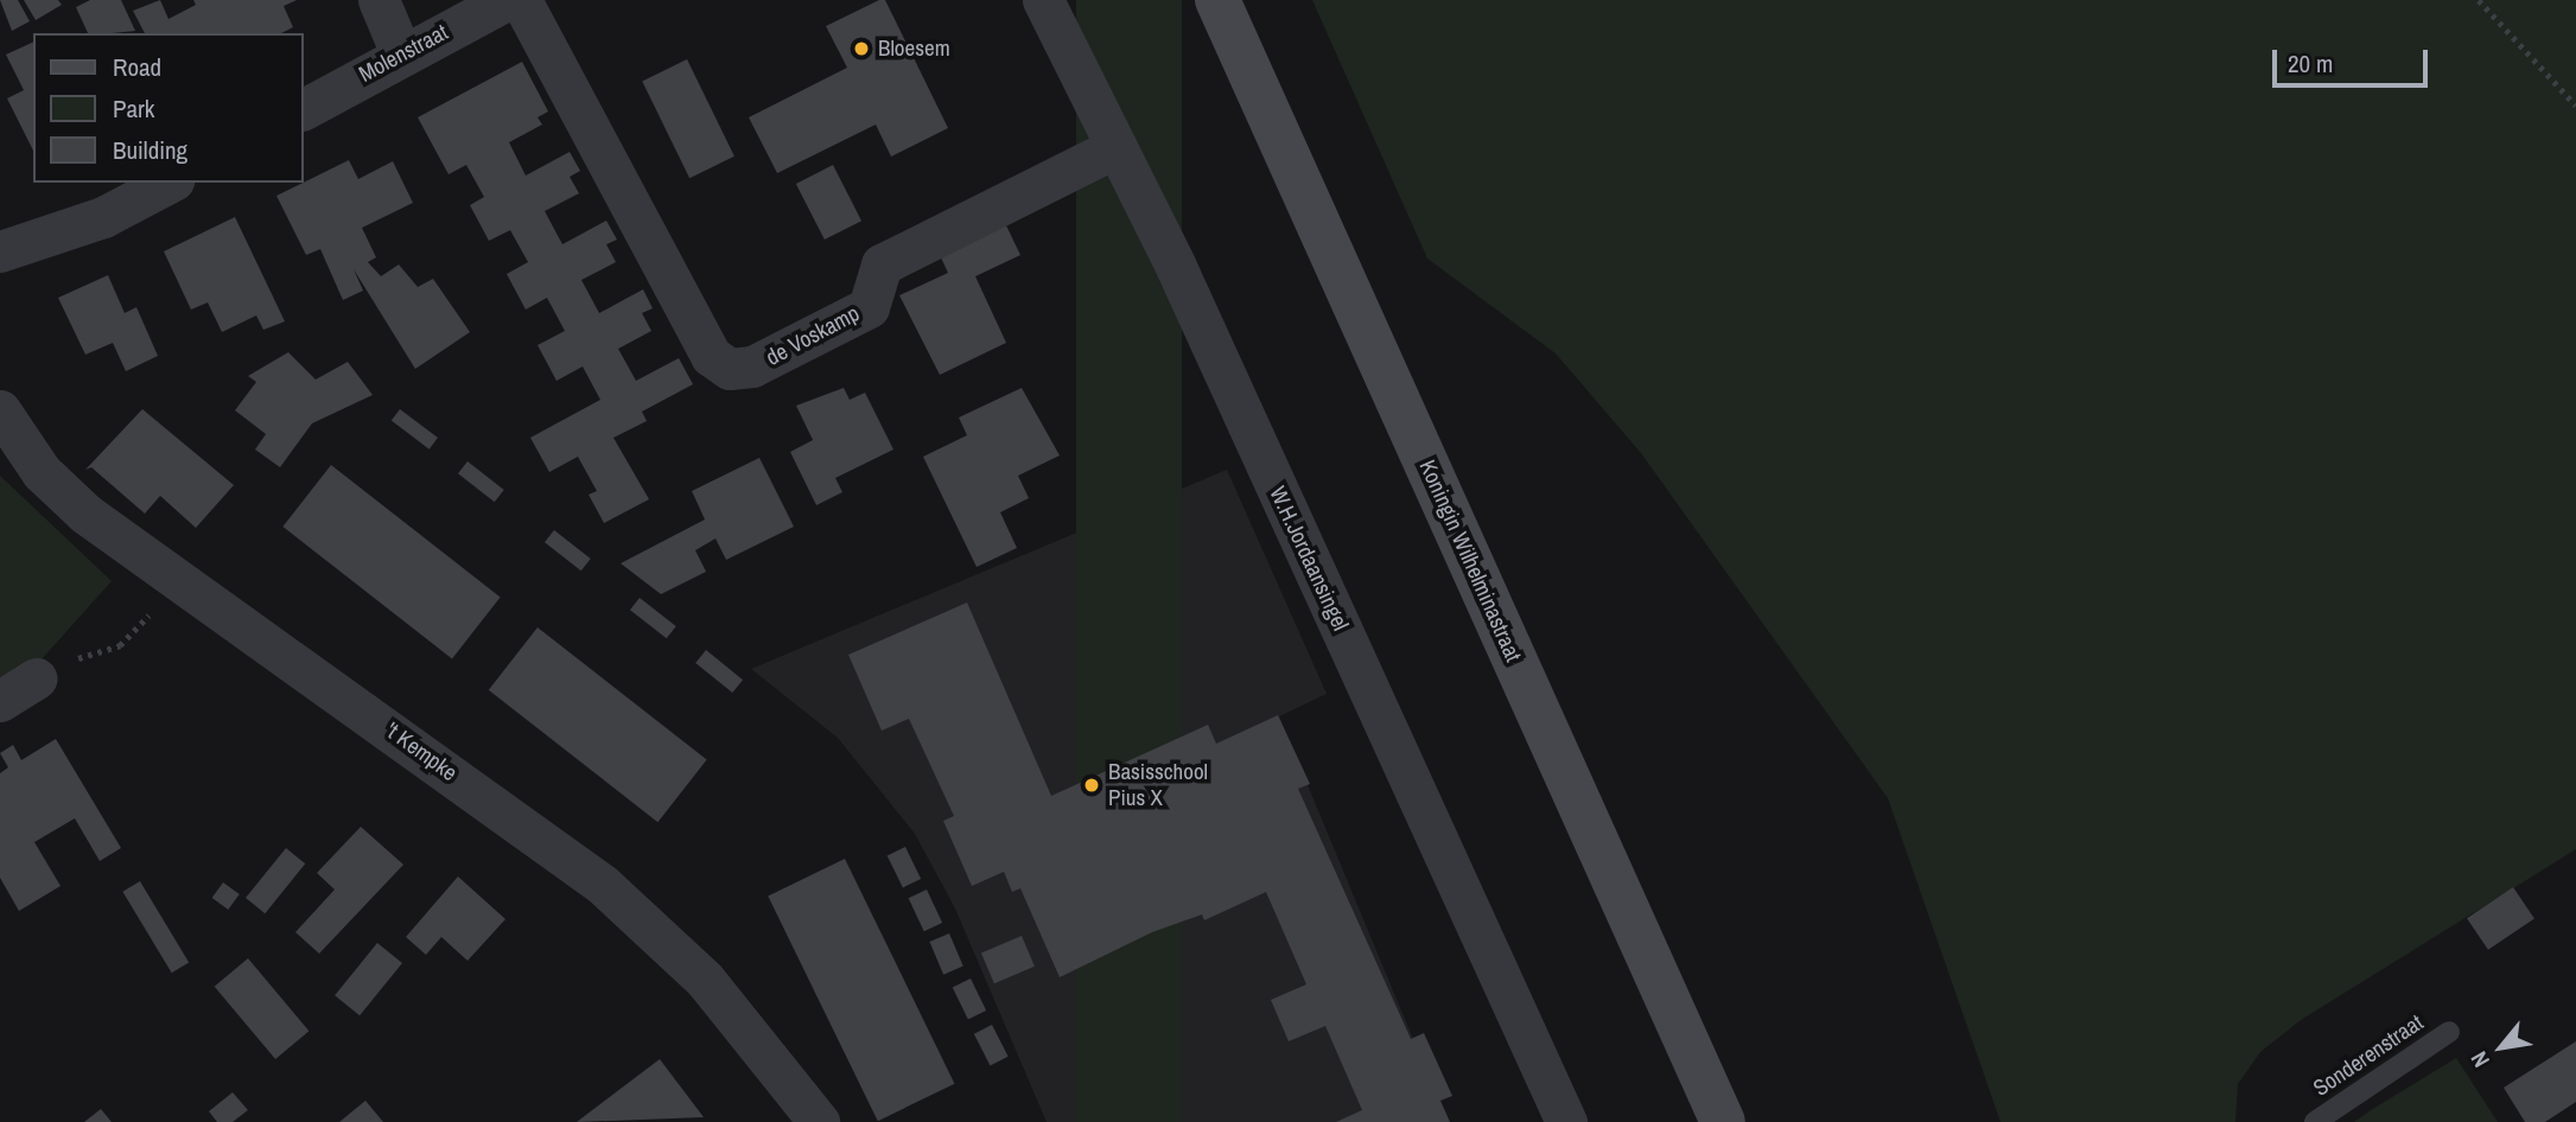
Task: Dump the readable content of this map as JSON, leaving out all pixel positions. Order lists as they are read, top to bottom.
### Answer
{
  "streets": {
    "main road": ["Koningin Wilhelminastraat"],
    "street": [
      "Molenstraat",
      "de Voskamp",
      "W.H.Jordaansingel",
      "'t Kempke"
    ],
    "lane": ["Sonderenstraat"]
  },
  "crossings": [
    ["de Voskamp", "W.H.Jordaansingel"]
  ],
  "places": ["Bloesem", "Basisschool Pius X"],
  "legend": ["Road", "Park", "Building"],
  "scale_bar": "20 m",
  "north": "bottom left"
}
